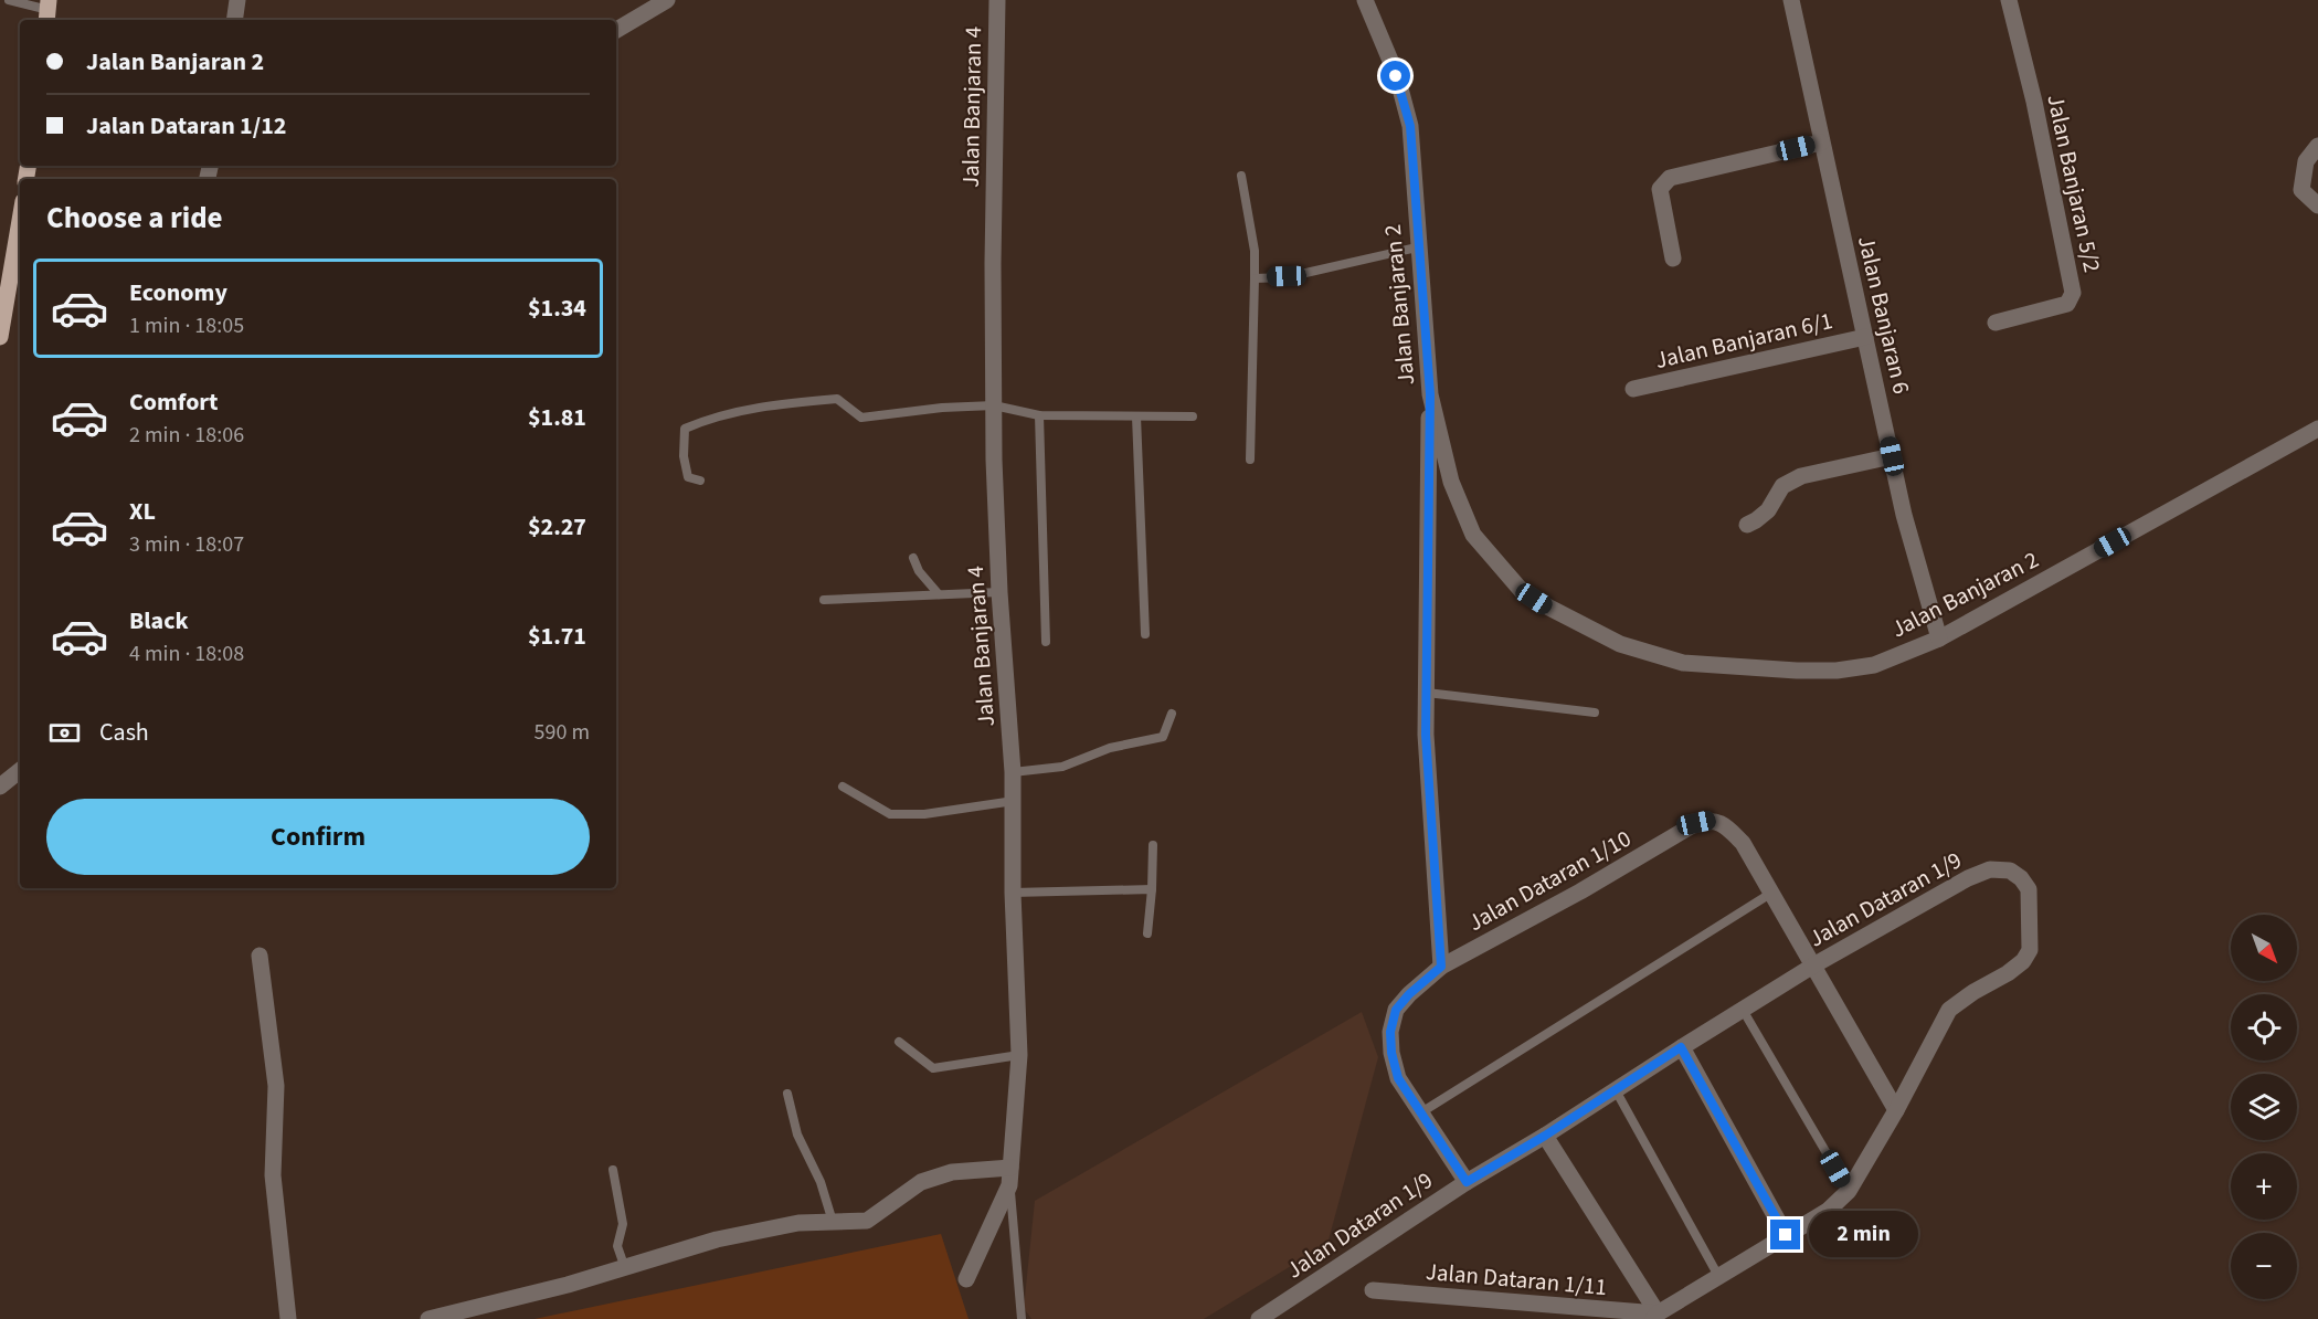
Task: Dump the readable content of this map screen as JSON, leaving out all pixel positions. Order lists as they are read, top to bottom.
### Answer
{
  "streets": {
    "street": [
      "Jalan Banjaran 4",
      "Jalan Banjaran 5/2",
      "Jalan Banjaran 2",
      "Jalan Banjaran 6",
      "Jalan Banjaran 6/1",
      "Jalan Dataran 1/10",
      "Jalan Dataran 1/9",
      "Jalan Dataran 1/11"
    ]
  },
  "crossings": [
    ["Jalan Banjaran 2", "Jalan Banjaran 6"],
    ["Jalan Banjaran 6", "Jalan Banjaran 6/1"],
    ["Jalan Dataran 1/10", "Jalan Dataran 1/9"],
    ["Jalan Dataran 1/9", "Jalan Dataran 1/11"]
  ],
  "north": "bottom right",
  "page": {
    "banner": ["Jalan Banjaran 2", "Jalan Dataran 1/12"],
    "heading": "Choose a ride",
    "list": [
      {
        "name": "Economy",
        "note": "1 min · 18:05",
        "value": "$1.34"
      },
      {
        "name": "Comfort",
        "note": "2 min · 18:06",
        "value": "$1.81"
      },
      {
        "name": "XL",
        "note": "3 min · 18:07",
        "value": "$2.27"
      },
      {
        "name": "Black",
        "note": "4 min · 18:08",
        "value": "$1.71"
      }
    ],
    "pay": ["Cash", "590 m"],
    "buttons": "Confirm",
    "map_buttons": ["+", "−"],
    "bubble": "2 min"
  }
}
